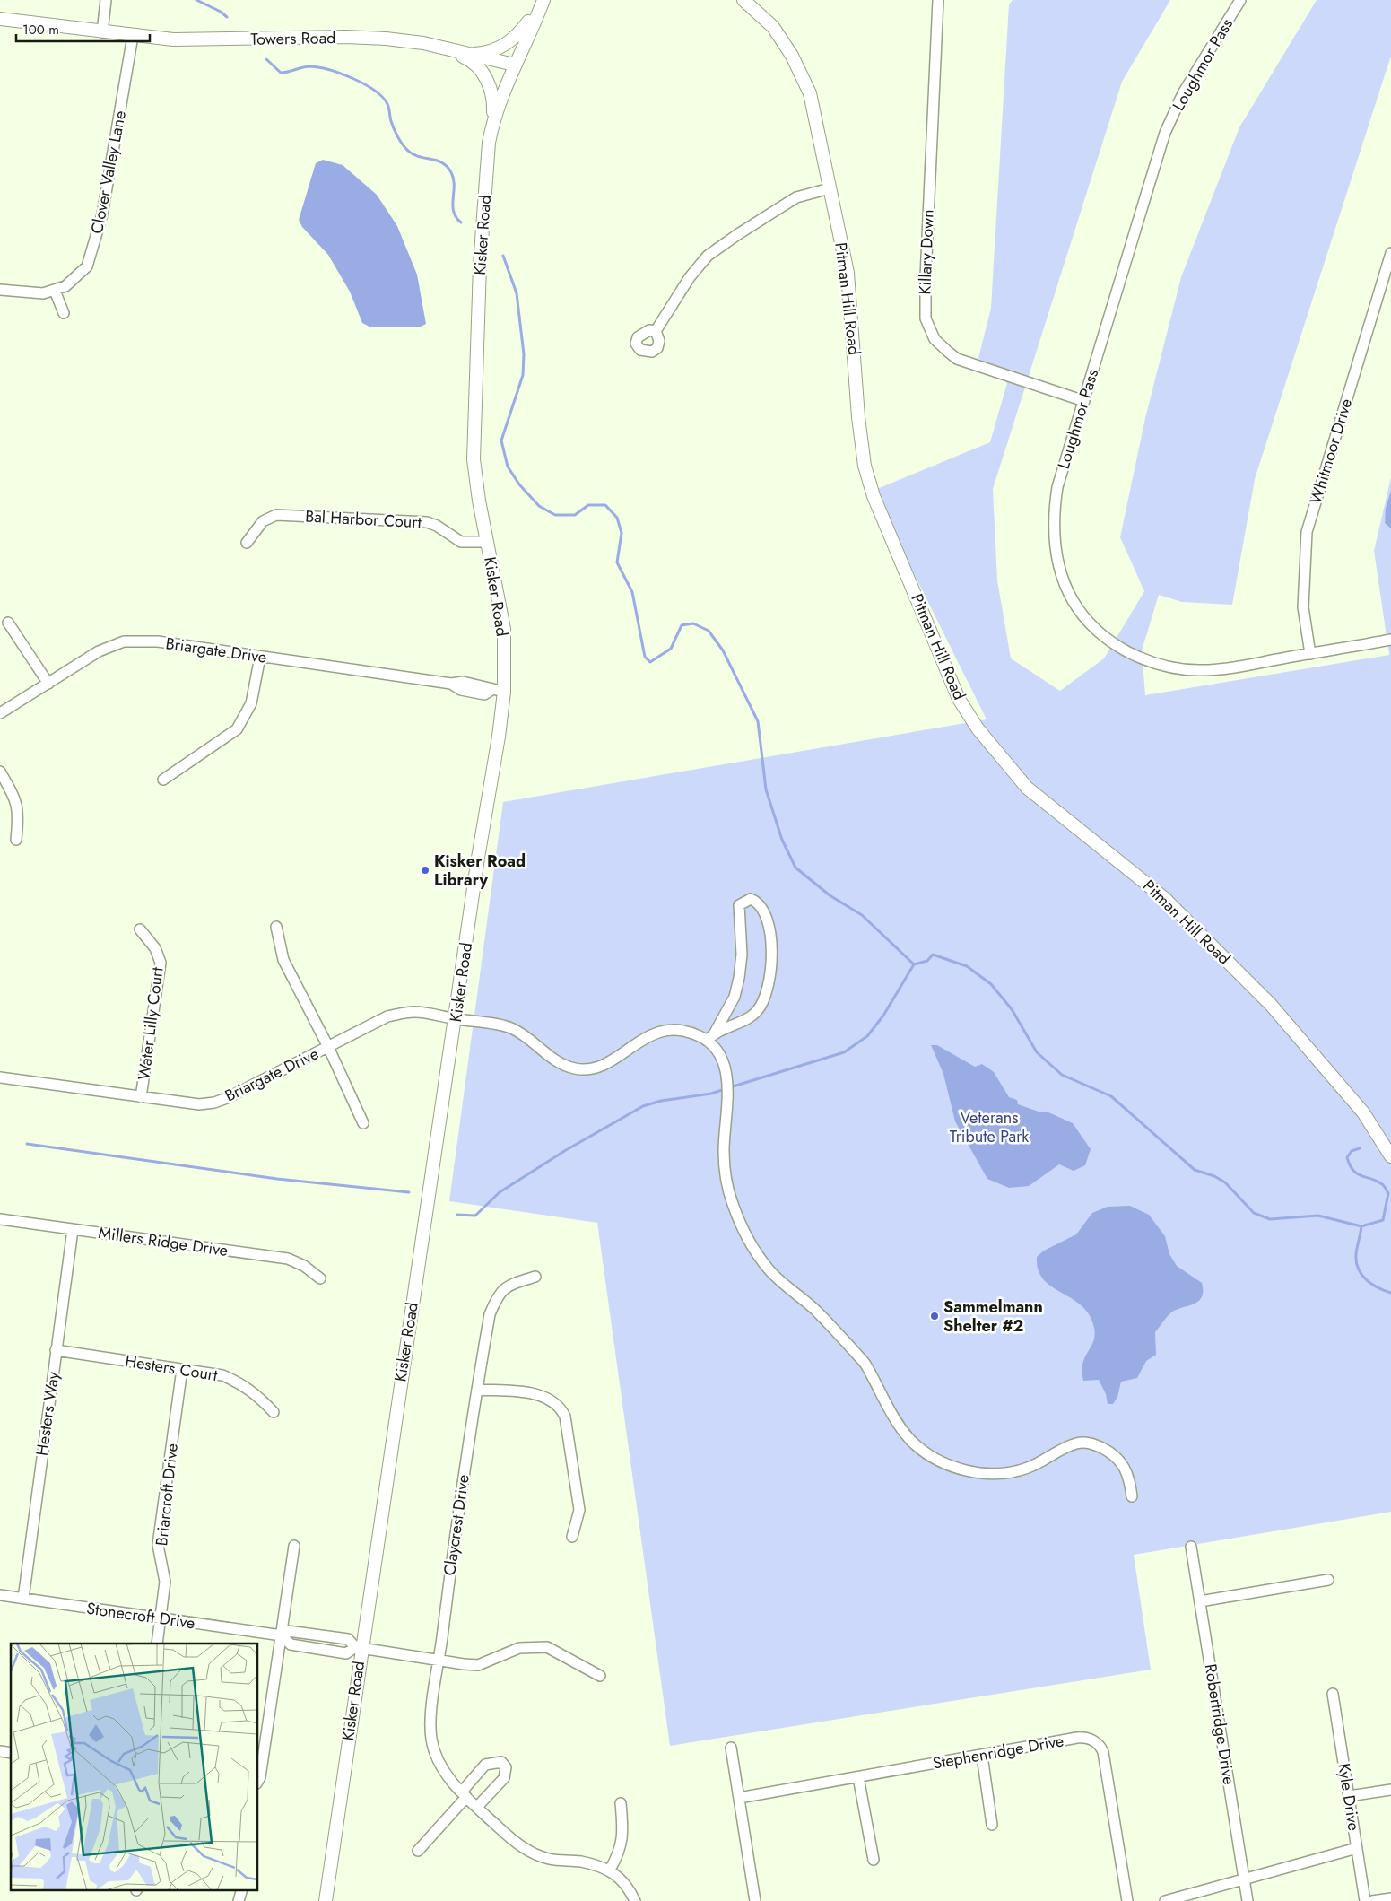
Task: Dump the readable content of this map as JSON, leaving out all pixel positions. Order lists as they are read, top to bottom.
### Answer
{
  "streets": {
    "main road": ["Towers Road", "Kisker Road", "Pitman Hill Road"],
    "street": [
      "Loughmor Pass",
      "Clover Valley Lane",
      "Killary Down",
      "Whitmoor Drive",
      "Bal Harbor Court",
      "Briargate Drive",
      "Water Lilly Court",
      "Millers Ridge Drive",
      "Hesters Court",
      "Hesters Way",
      "Briarcroft Drive",
      "Claycrest Drive",
      "Stonecroft Drive",
      "Robertridge Drive",
      "Stephenridge Drive",
      "Kyle Drive"
    ]
  },
  "crossings": [
    ["Towers Road", "Clover Valley Lane"],
    ["Towers Road", "Kisker Road"],
    ["Loughmor Pass", "Killary Down"],
    ["Loughmor Pass", "Whitmoor Drive"],
    ["Kisker Road", "Bal Harbor Court"],
    ["Kisker Road", "Briargate Drive"],
    ["Kisker Road", "Stonecroft Drive"],
    ["Briargate Drive", "Water Lilly Court"],
    ["Millers Ridge Drive", "Hesters Way"],
    ["Hesters Court", "Hesters Way"],
    ["Hesters Court", "Briarcroft Drive"],
    ["Hesters Way", "Stonecroft Drive"],
    ["Briarcroft Drive", "Stonecroft Drive"],
    ["Claycrest Drive", "Stonecroft Drive"]
  ],
  "parks": ["Veterans Tribute Park"],
  "places": ["Kisker Road Library", "Sammelmann Shelter #2"],
  "scale_bar": "100 m"
}
